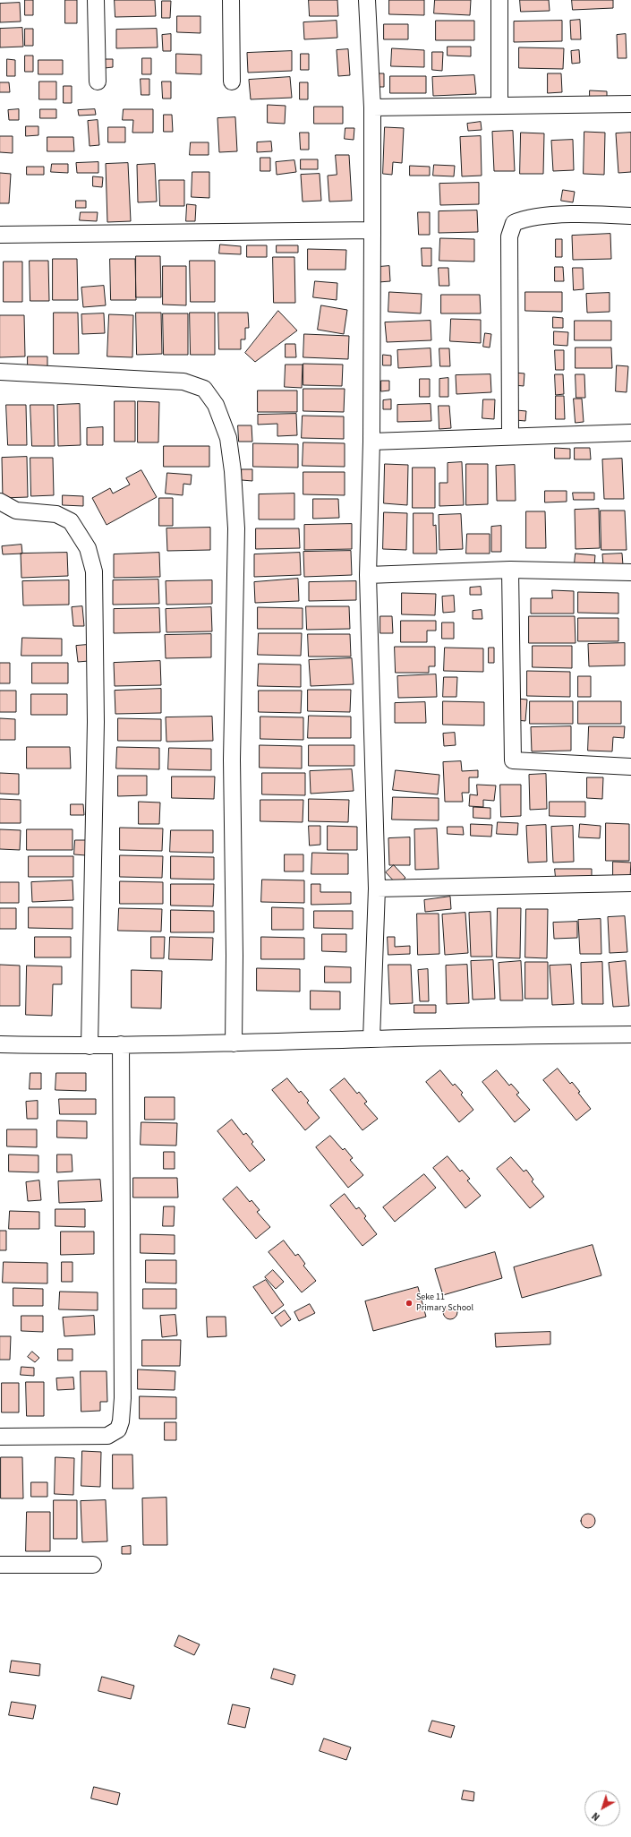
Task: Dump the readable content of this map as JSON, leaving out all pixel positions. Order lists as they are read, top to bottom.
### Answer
{
  "places": ["Seke 11 Primary School"],
  "north": "bottom left"
}
